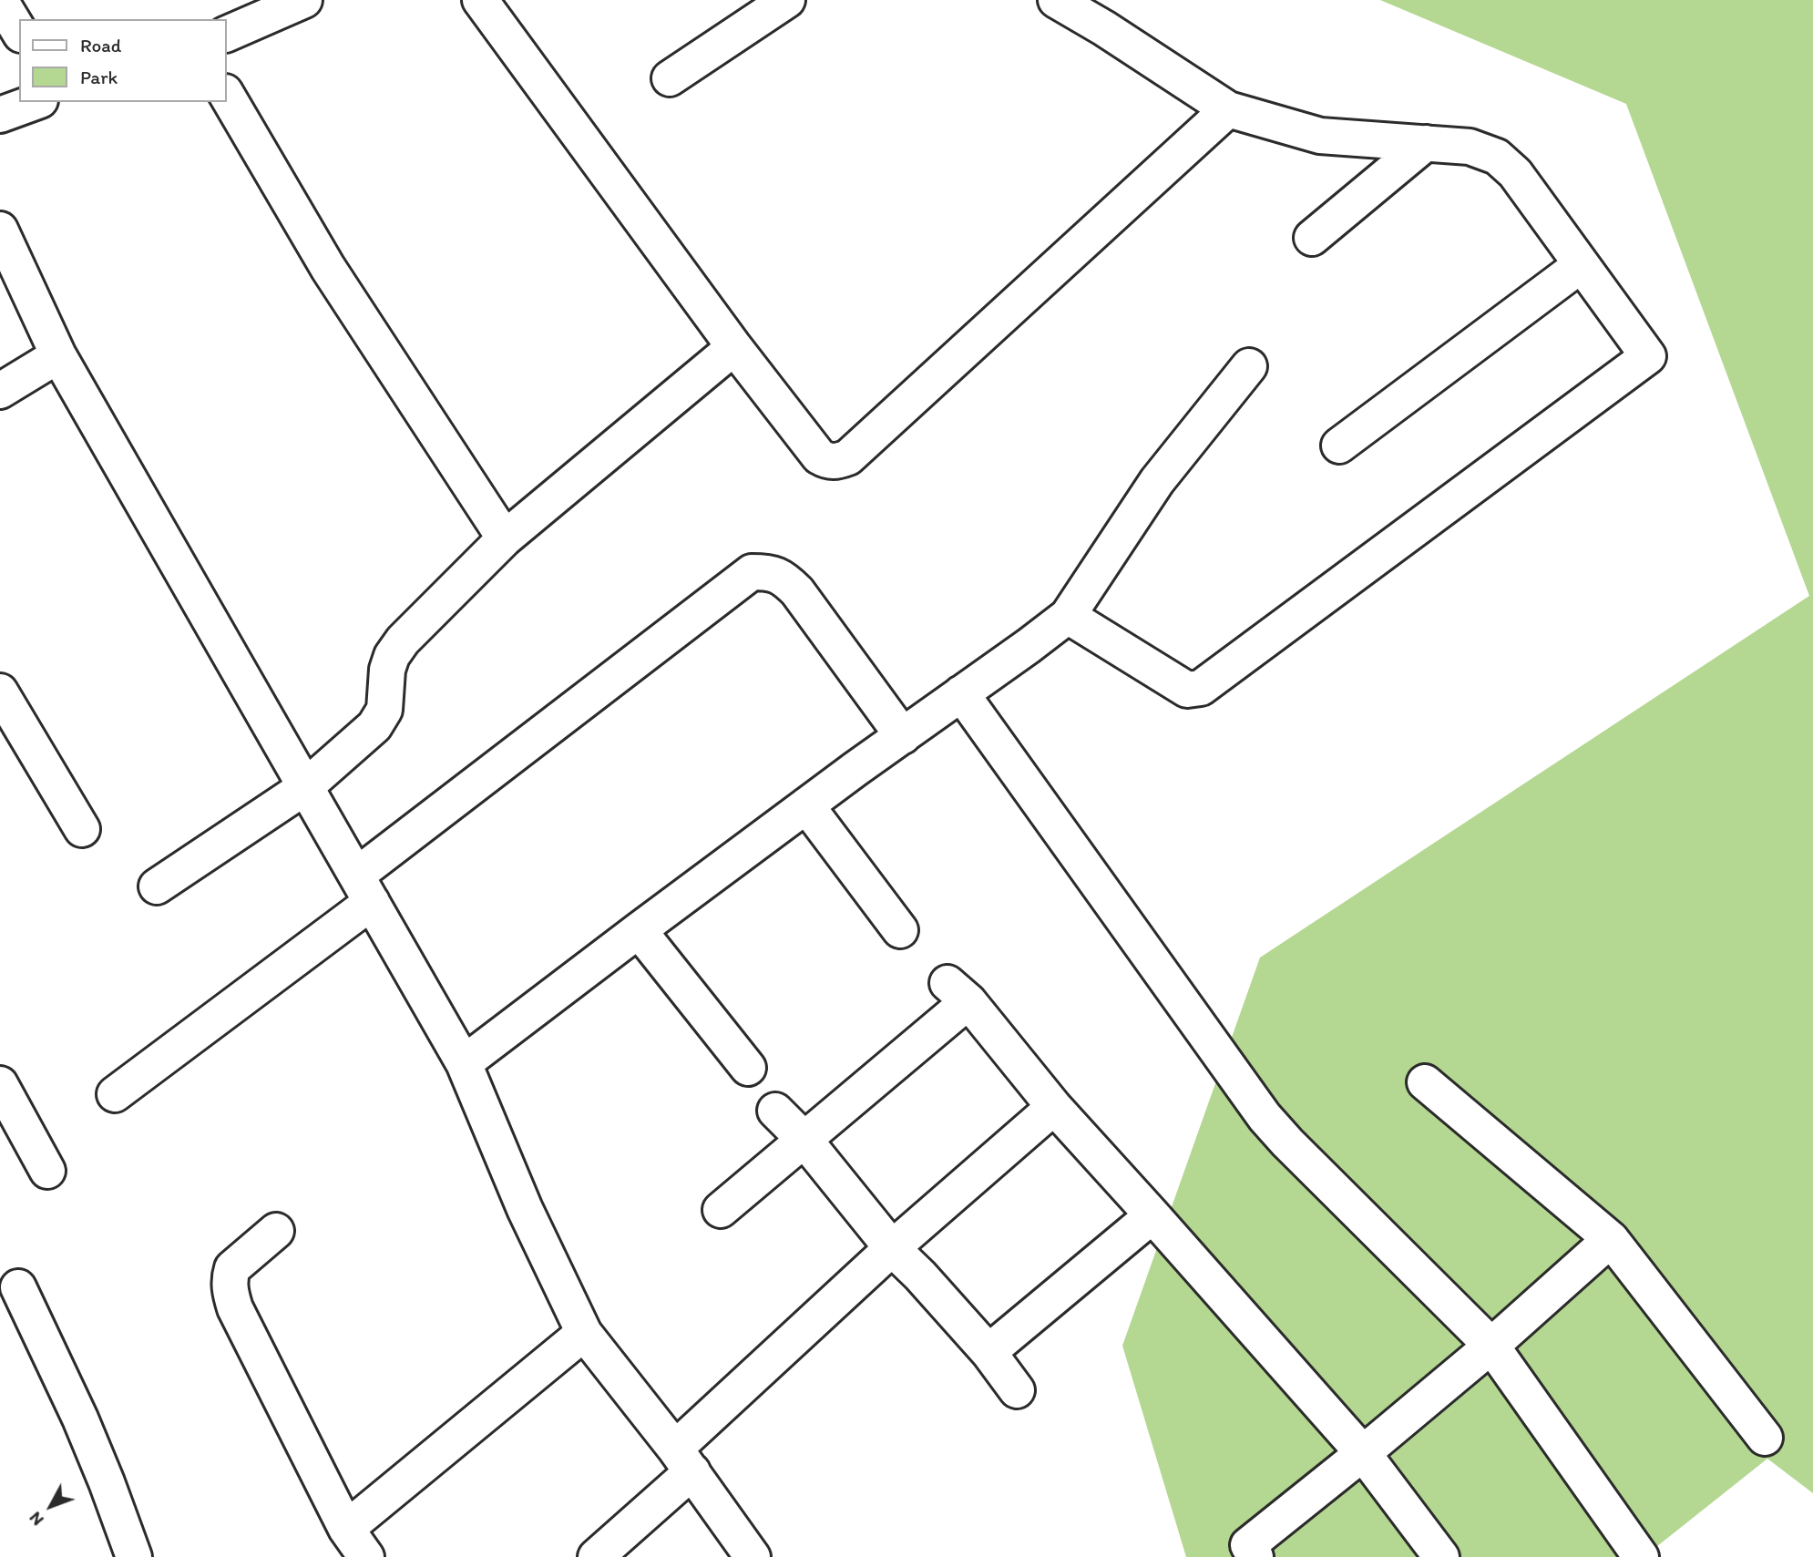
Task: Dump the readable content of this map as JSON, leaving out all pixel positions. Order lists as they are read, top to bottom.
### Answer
{
  "legend": ["Road", "Park"],
  "north": "bottom left"
}
